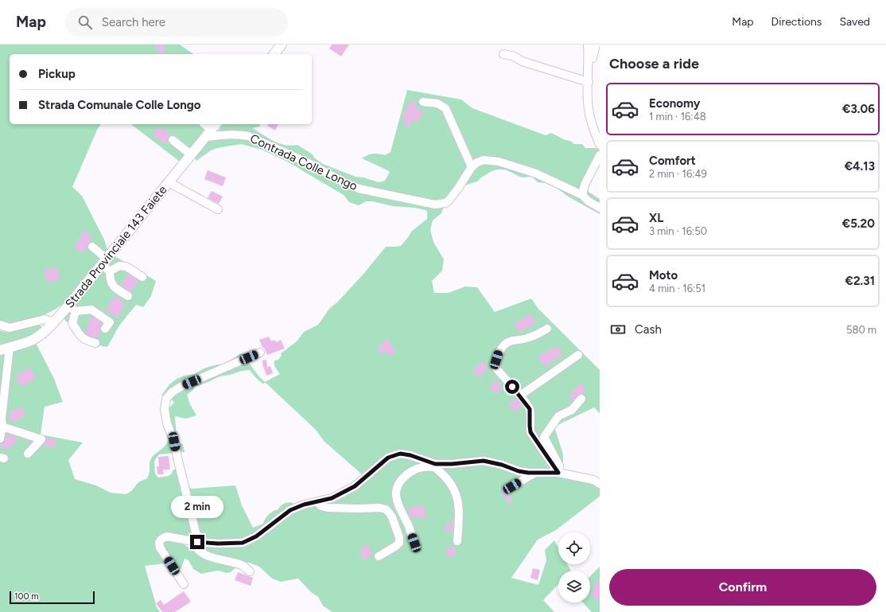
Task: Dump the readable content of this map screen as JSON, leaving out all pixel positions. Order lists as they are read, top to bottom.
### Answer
{
  "streets": {
    "main road": ["Strada Provinciale 143 Faiete"],
    "street": ["Contrada Colle Longo"]
  },
  "crossings": [
    ["Contrada Colle Longo", "Strada Provinciale 143 Faiete"]
  ],
  "scale_bar": "100 m",
  "page": {
    "header": "Map",
    "search": "Search here",
    "nav": ["Map", "Directions", "Saved"],
    "heading": "Choose a ride",
    "banner": ["Pickup", "Strada Comunale Colle Longo"],
    "list": [
      {
        "name": "Economy",
        "note": "1 min · 16:48",
        "value": "€3.06"
      },
      {
        "name": "Comfort",
        "note": "2 min · 16:49",
        "value": "€4.13"
      },
      {
        "name": "XL",
        "note": "3 min · 16:50",
        "value": "€5.20"
      },
      {
        "name": "Moto",
        "note": "4 min · 16:51",
        "value": "€2.31"
      }
    ],
    "pay": ["Cash", "580 m"],
    "bubble": "2 min",
    "buttons": "Confirm",
    "scale": "100 m"
  }
}
